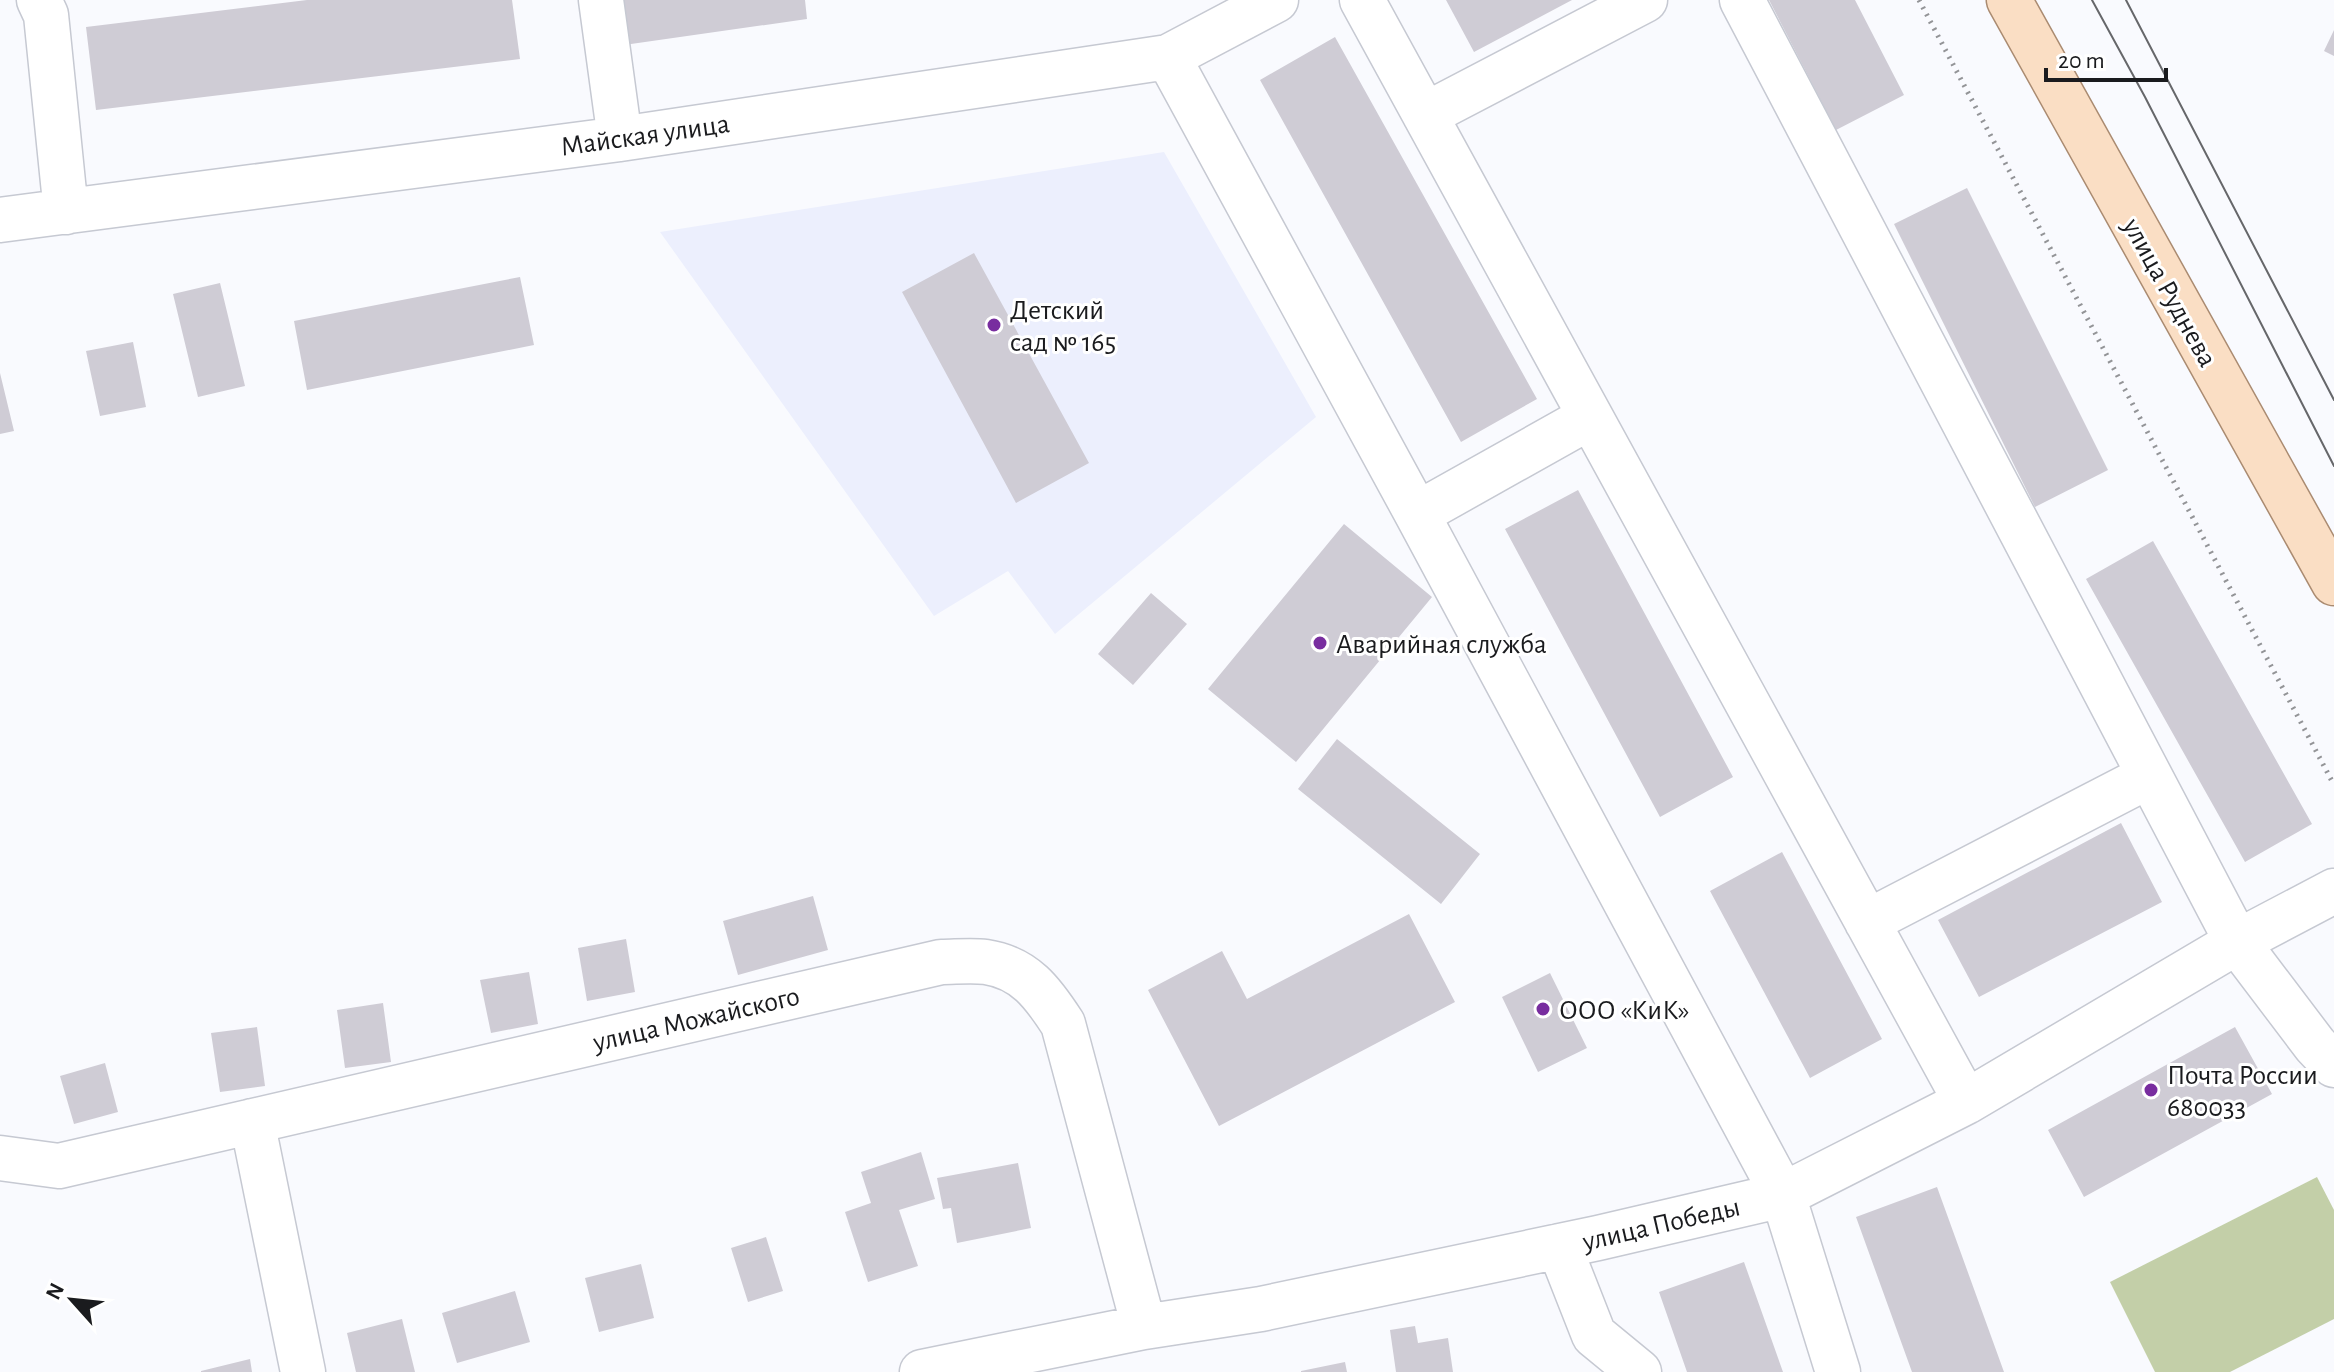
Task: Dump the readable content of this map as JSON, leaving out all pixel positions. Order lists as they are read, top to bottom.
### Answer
{
  "streets": {
    "main road": ["улица Руднева"],
    "street": ["Майская улица", "улица Можайского", "улица Победы"]
  },
  "crossings": [
    ["улица Можайского", "улица Победы"]
  ],
  "places": [
    "Детский сад № 165",
    "Аварийная служба",
    "ООО «КиК»",
    "Почта России 680033"
  ],
  "scale_bar": "20 m",
  "north": "top left"
}
